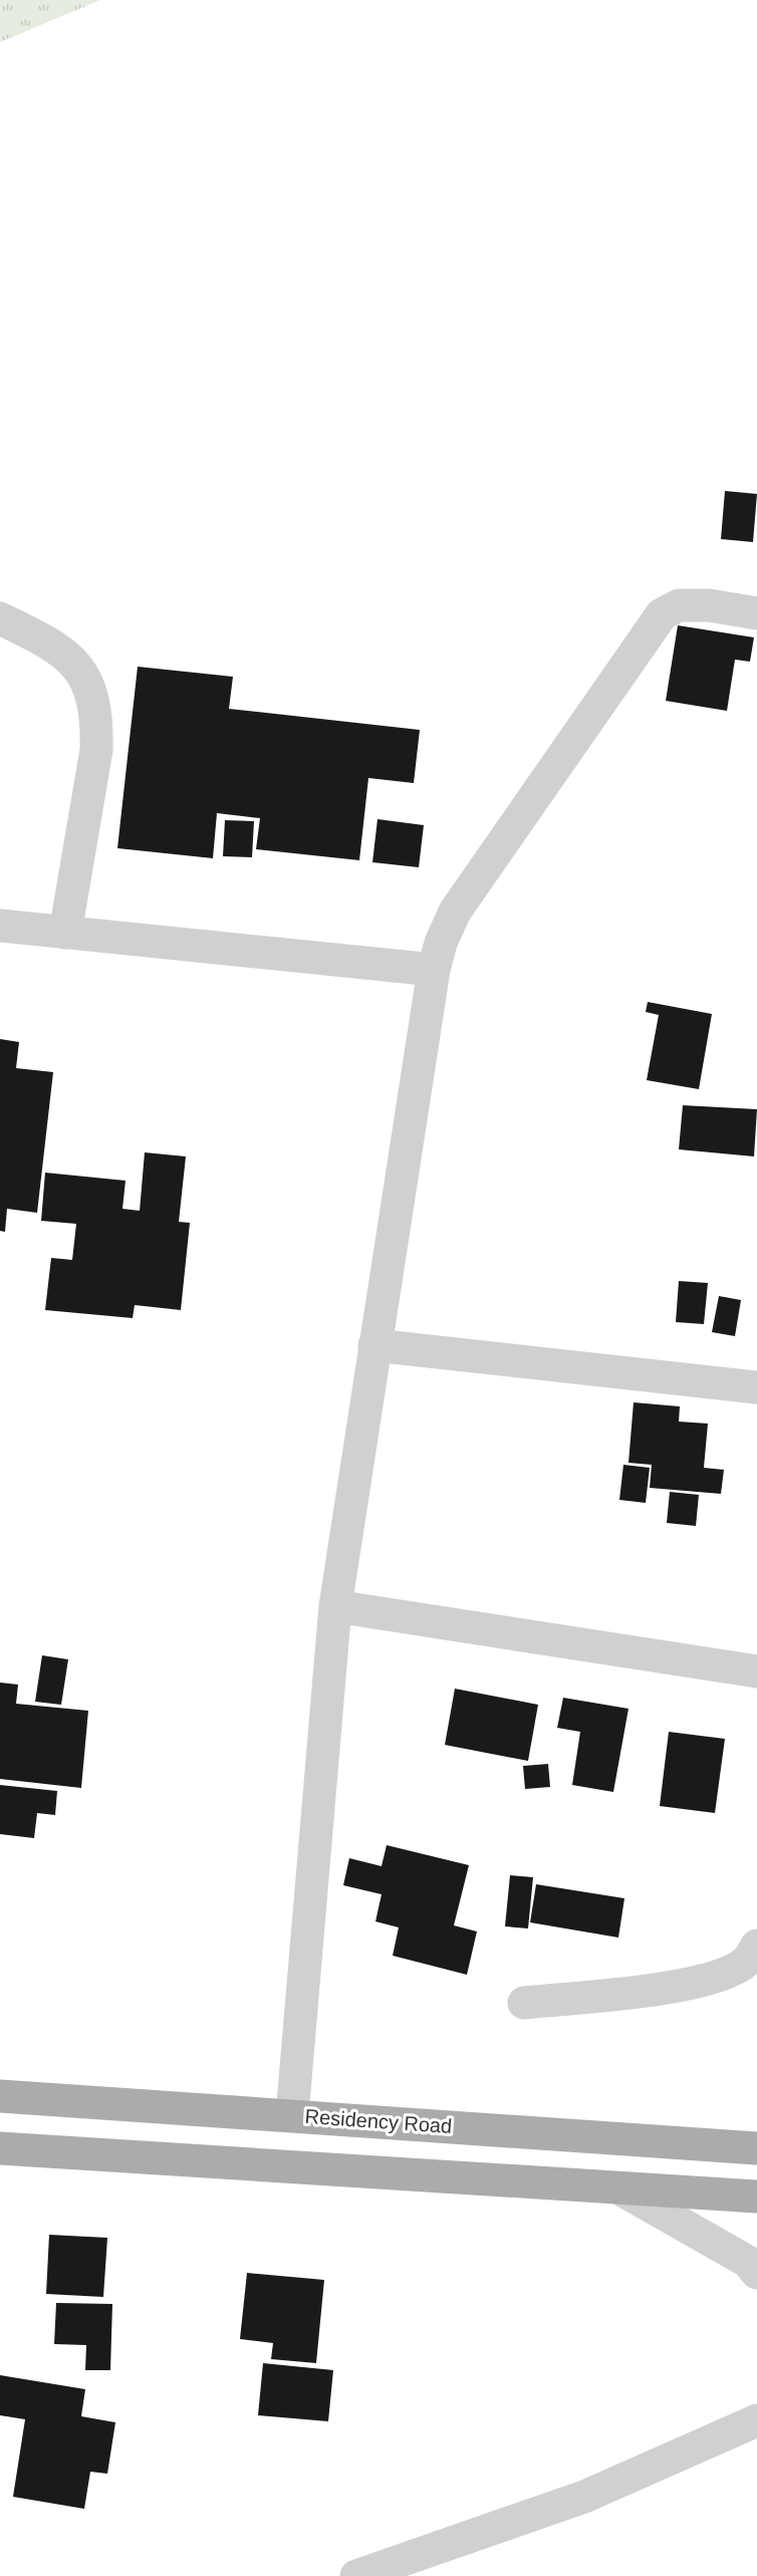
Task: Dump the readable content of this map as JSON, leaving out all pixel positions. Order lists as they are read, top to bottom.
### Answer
{
  "streets": {
    "main road": ["Residency Road"]
  }
}
